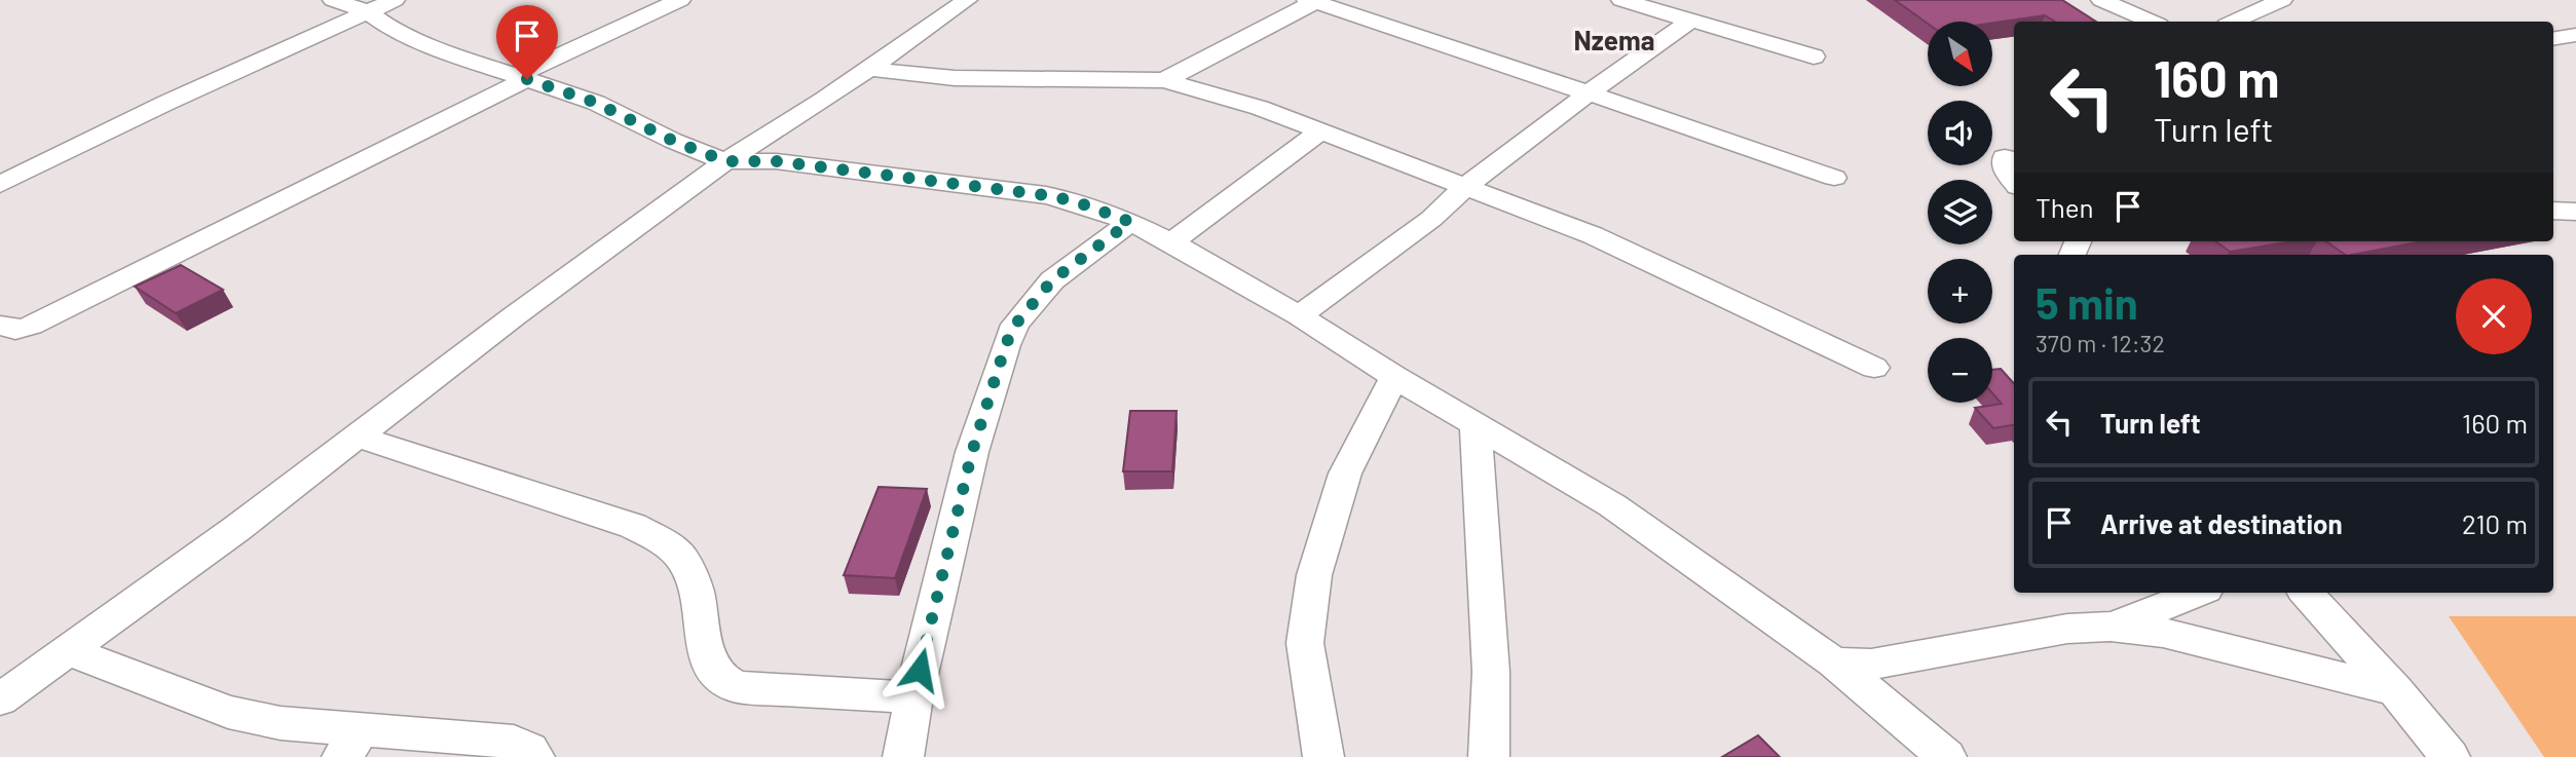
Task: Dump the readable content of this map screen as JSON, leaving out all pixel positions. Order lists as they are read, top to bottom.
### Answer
{
  "districts": ["Nzema"],
  "north": "bottom right",
  "page": {
    "map_buttons": ["+", "−"],
    "turn": ["160 m", "Turn left"],
    "then": "Then",
    "heading": ["5 min", "370 m · 12:32"],
    "list": [
      {
        "name": "Turn left",
        "value": "160 m"
      },
      {
        "name": "Arrive at destination",
        "value": "210 m"
      }
    ]
  }
}
